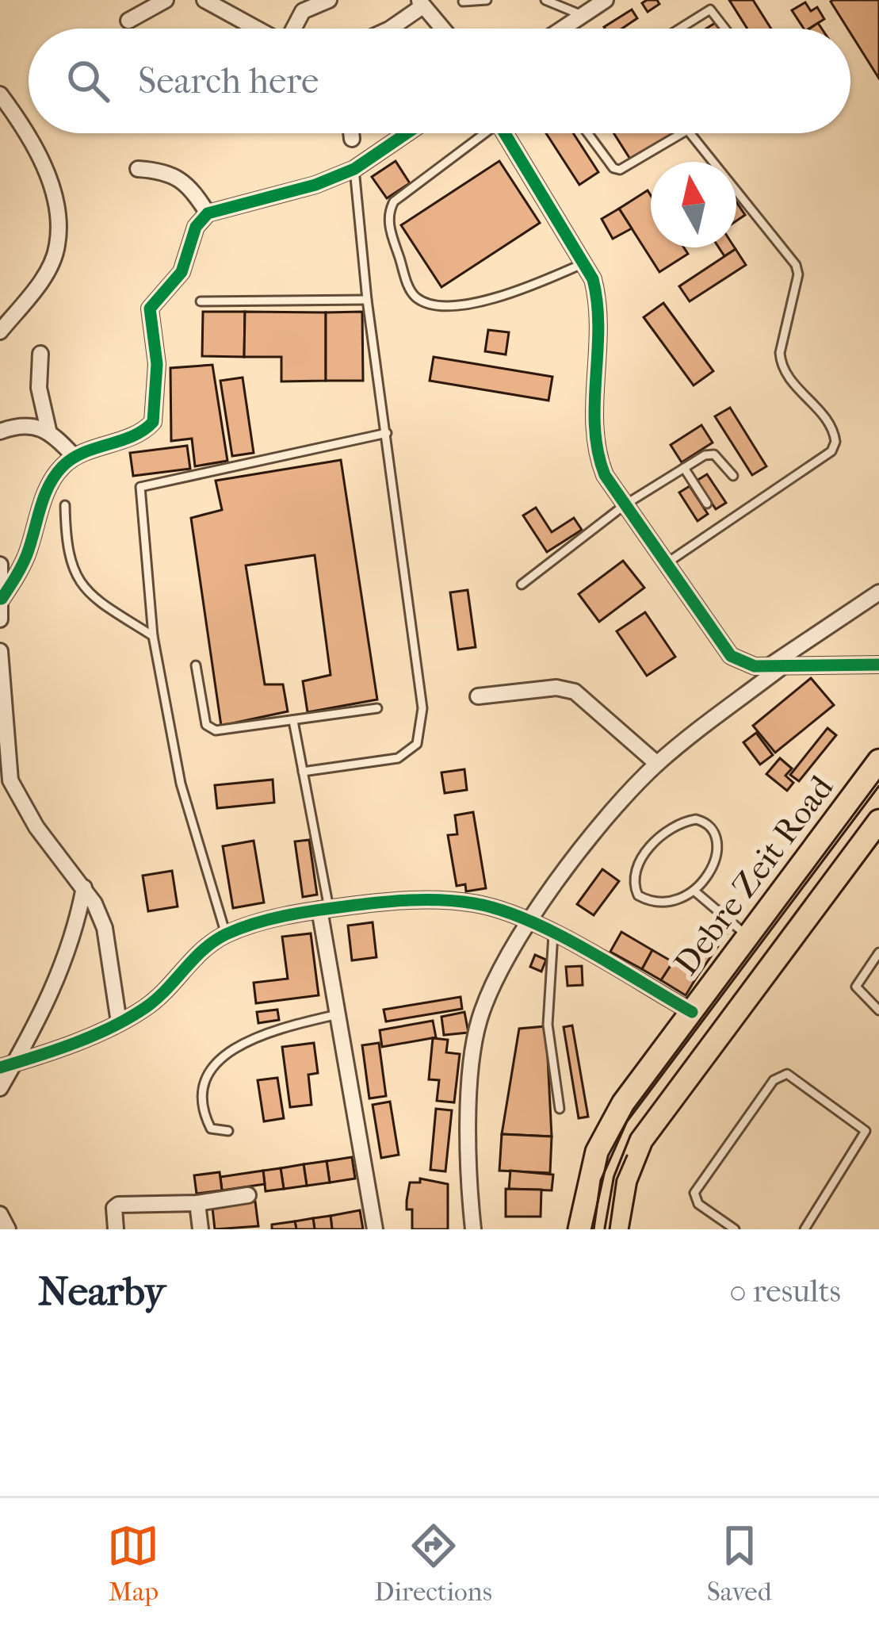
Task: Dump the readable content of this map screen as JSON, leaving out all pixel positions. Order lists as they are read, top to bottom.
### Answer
{
  "streets": {
    "main road": ["Debre Zeit Road"]
  },
  "north": "top",
  "page": {
    "search": "Search here",
    "heading": ["Nearby", "0 results"],
    "nav": ["Map", "Directions", "Saved"]
  }
}
